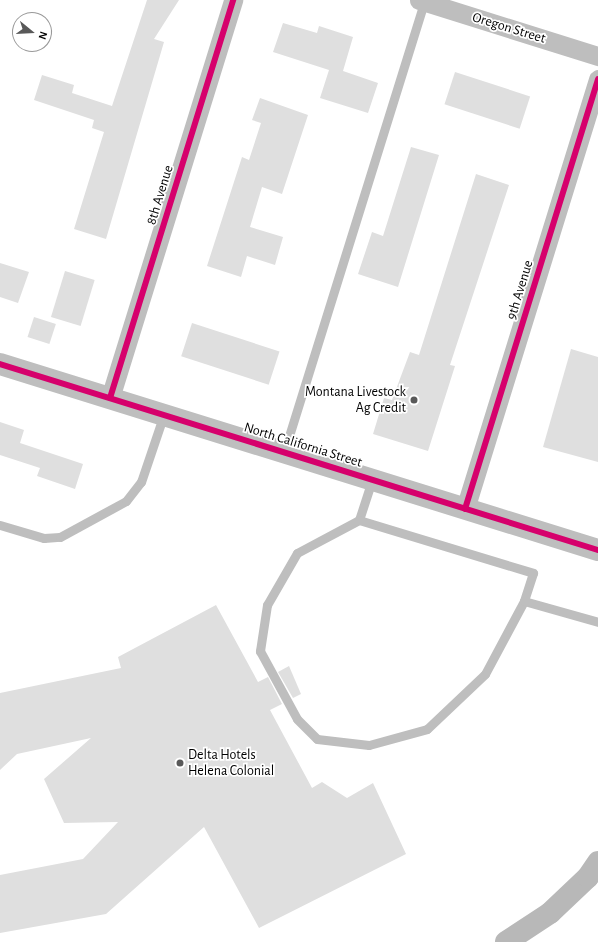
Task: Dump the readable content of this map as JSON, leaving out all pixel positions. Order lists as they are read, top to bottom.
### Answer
{
  "streets": {
    "street": [
      "Oregon Street",
      "8th Avenue",
      "9th Avenue",
      "North California Street"
    ]
  },
  "crossings": [
    ["8th Avenue", "North California Street"],
    ["9th Avenue", "North California Street"]
  ],
  "places": ["Montana Livestock Ag Credit", "Delta Hotels Helena Colonial"],
  "north": "right"
}
